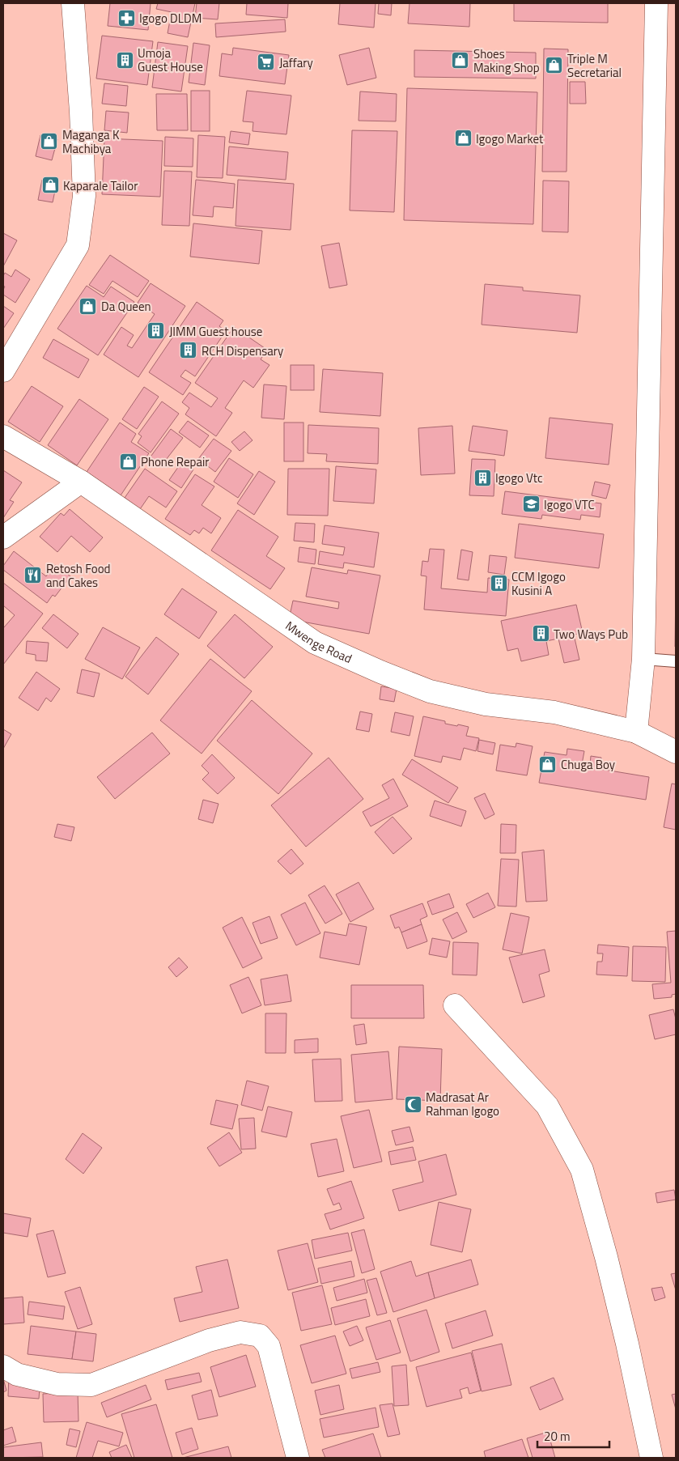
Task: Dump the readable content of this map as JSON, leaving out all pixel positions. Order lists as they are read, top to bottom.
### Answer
{
  "streets": {
    "street": ["Mwenge Road"]
  },
  "places": {
    "pharmacy": ["Igogo DLDM"],
    "building": [
      "Umoja Guest House",
      "JIMM Guest house",
      "RCH Dispensary",
      "Igogo Vtc",
      "CCM Igogo Kusini A",
      "Two Ways Pub"
    ],
    "shop": [
      "Shoes Making Shop",
      "Triple M Secretarial",
      "Igogo Market",
      "Maganga K Machibya",
      "Kaparale Tailor",
      "Da Queen",
      "Phone Repair",
      "Chuga Boy"
    ],
    "supermarket": ["Jaffary"],
    "school or university": ["Igogo VTC"],
    "restaurant": ["Retosh Food and Cakes"],
    "mosque": ["Madrasat Ar Rahman Igogo"]
  },
  "scale_bar": "20 m"
}
